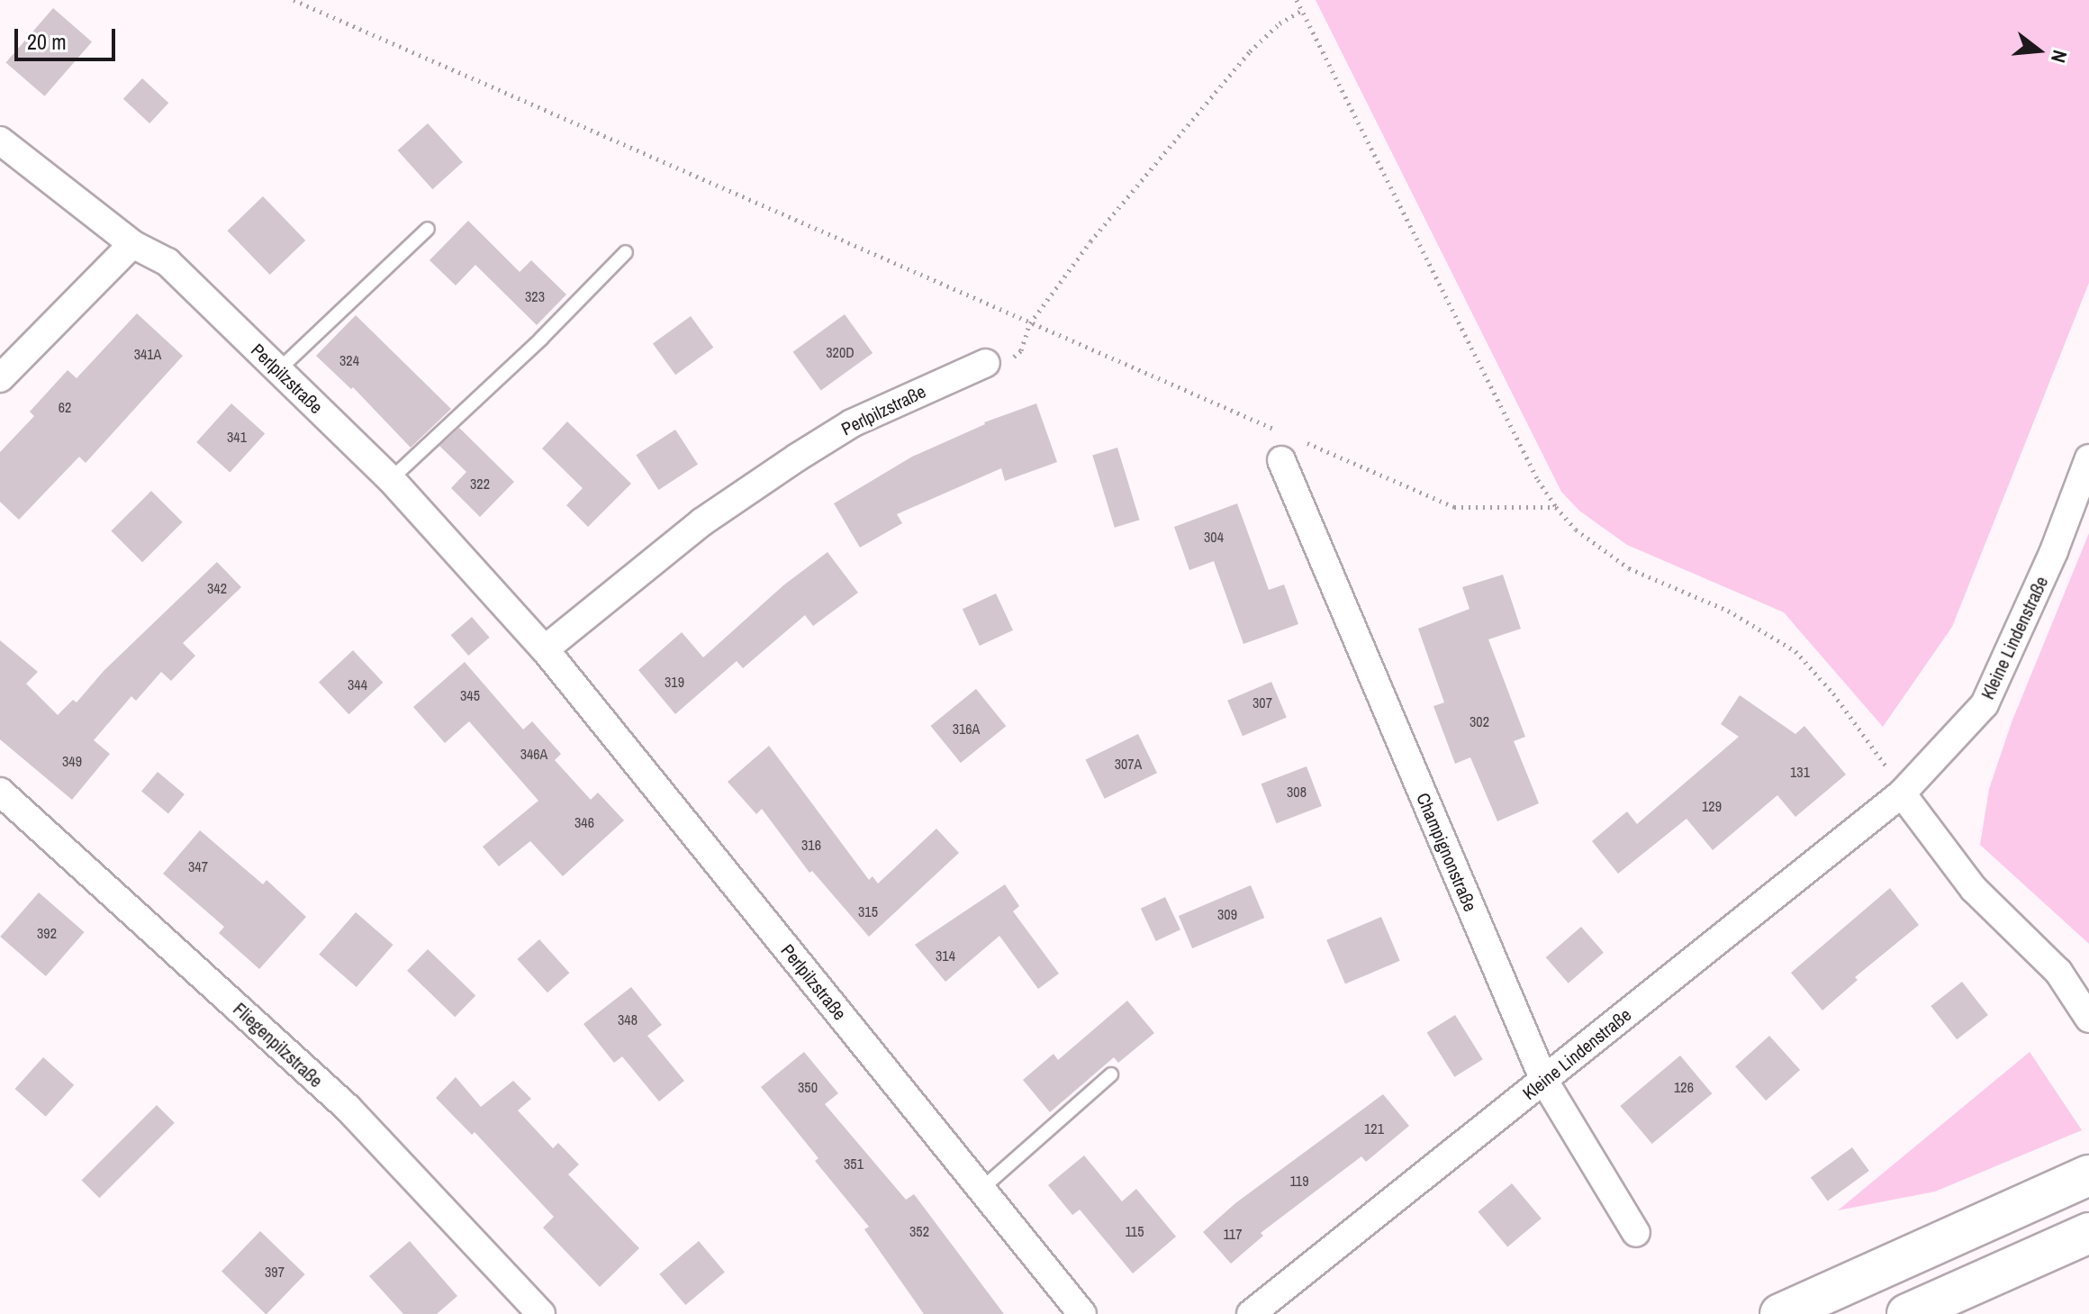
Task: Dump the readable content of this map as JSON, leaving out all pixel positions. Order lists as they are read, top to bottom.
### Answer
{
  "streets": {
    "street": [
      "Perlpilzstraße",
      "Kleine Lindenstraße",
      "Champignonstraße",
      "Fliegenpilzstraße"
    ]
  },
  "crossings": [
    ["Kleine Lindenstraße", "Champignonstraße"]
  ],
  "house_numbers": [
    "323",
    "320D",
    "341A",
    "324",
    "62",
    "341",
    "322",
    "304",
    "342",
    "319",
    "344",
    "345",
    "307",
    "302",
    "316A",
    "346A",
    "349",
    "307A",
    "131",
    "308",
    "129",
    "346",
    "316",
    "347",
    "315",
    "309",
    "392",
    "314",
    "348",
    "350",
    "126",
    "121",
    "351",
    "119",
    "352",
    "115",
    "117",
    "397"
  ],
  "scale_bar": "20 m",
  "north": "right"
}
